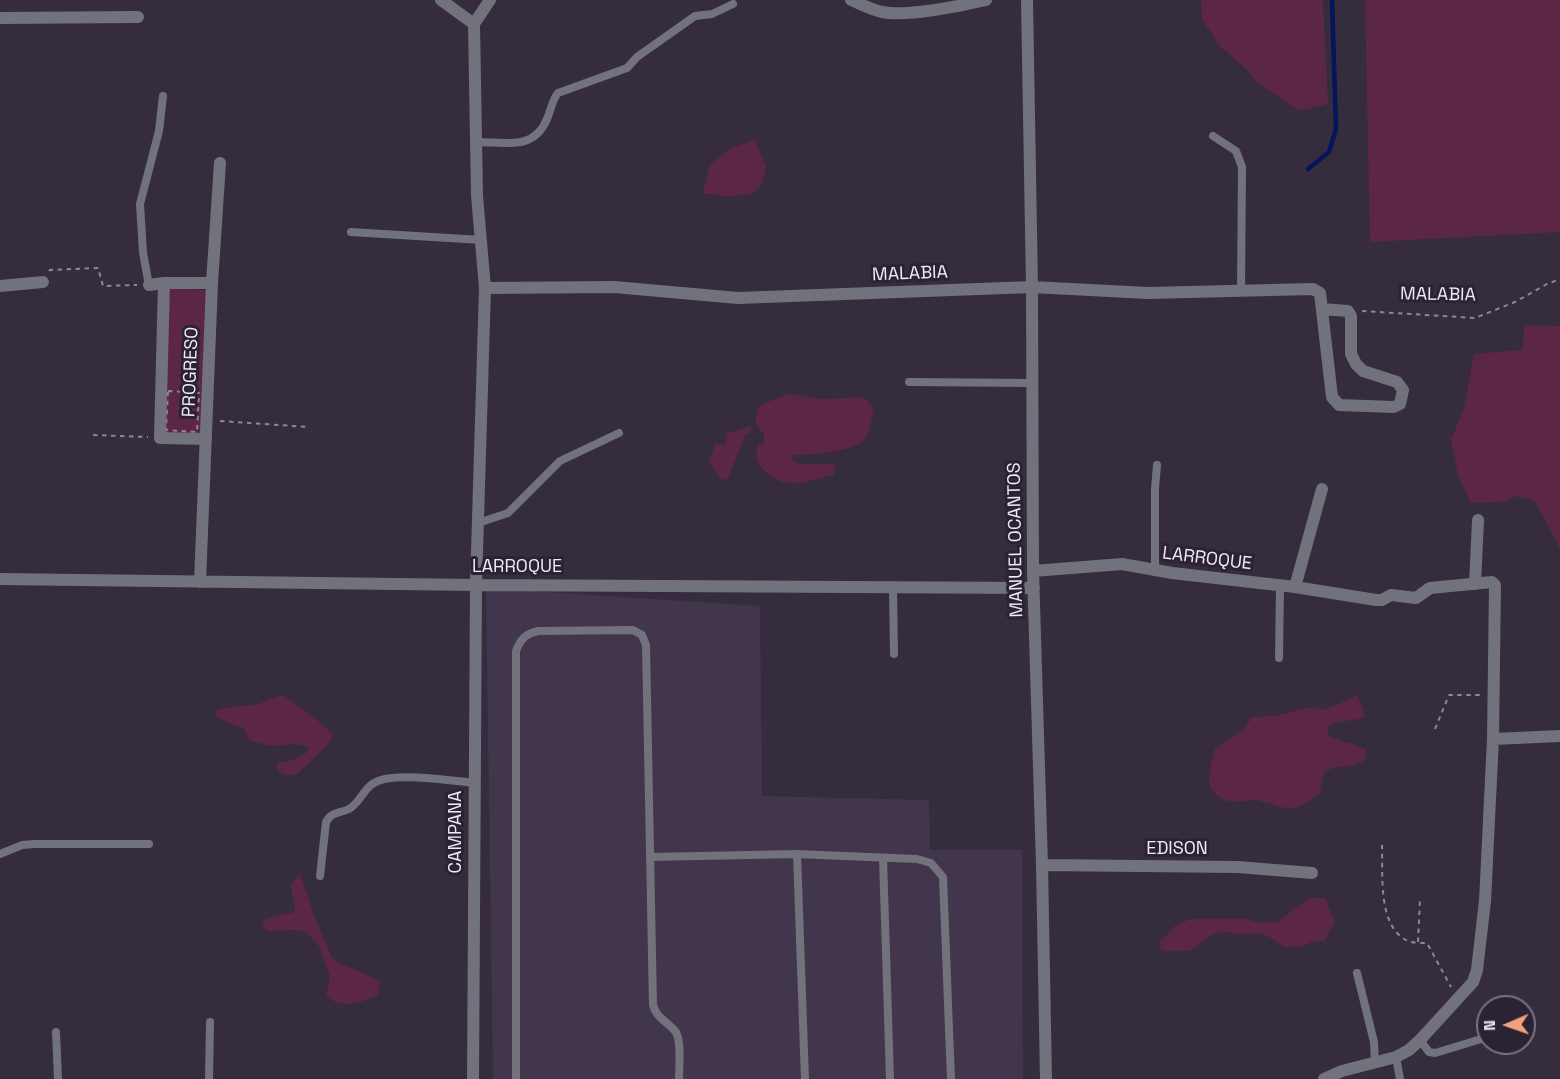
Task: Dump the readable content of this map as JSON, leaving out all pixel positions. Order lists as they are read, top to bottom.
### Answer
{
  "streets": {
    "street": [
      "MALABIA",
      "PROGRESO",
      "MANUEL OCANTOS",
      "LARROQUE",
      "CAMPANA",
      "EDISON"
    ]
  },
  "crossings": [
    ["MALABIA", "MANUEL OCANTOS"],
    ["MALABIA", "CAMPANA"],
    ["PROGRESO", "LARROQUE"],
    ["MANUEL OCANTOS", "LARROQUE"],
    ["MANUEL OCANTOS", "EDISON"],
    ["LARROQUE", "CAMPANA"]
  ],
  "north": "left"
}
